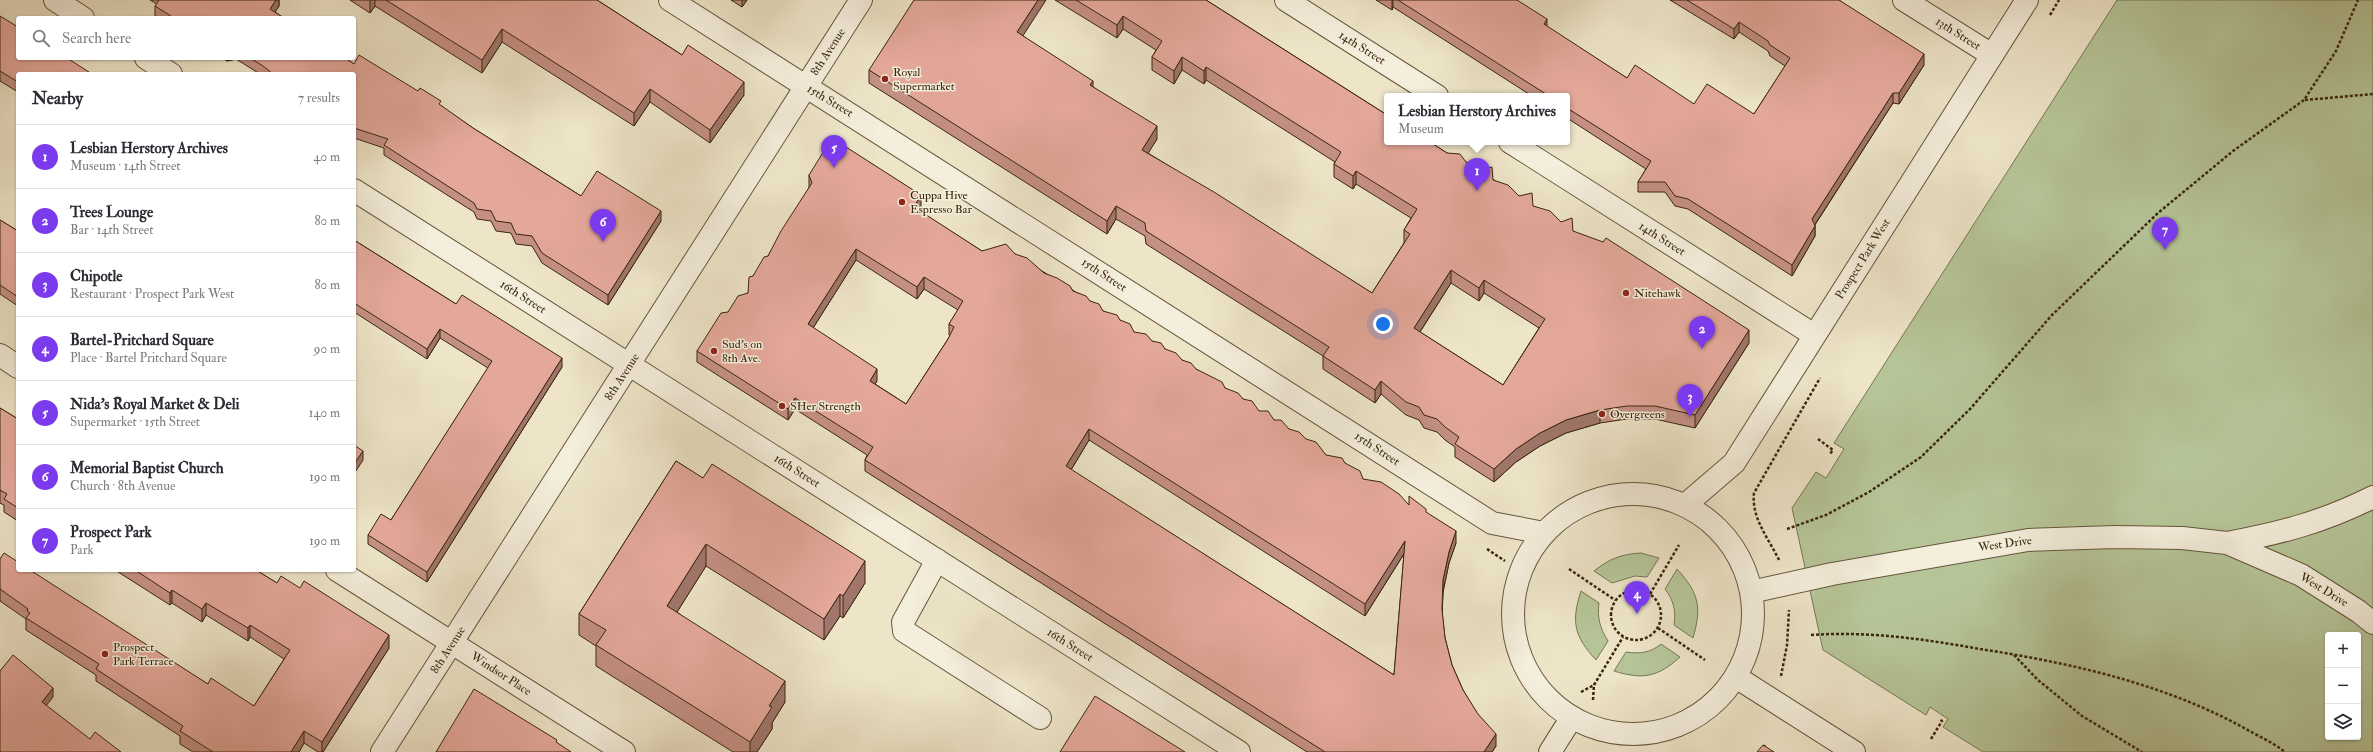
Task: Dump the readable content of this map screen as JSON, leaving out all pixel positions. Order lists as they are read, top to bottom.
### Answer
{
  "streets": {
    "street": [
      "13th Street",
      "14th Street",
      "8th Avenue",
      "15th Street",
      "Prospect Park West",
      "16th Street",
      "West Drive",
      "Windsor Place"
    ]
  },
  "crossings": [
    ["13th Street", "Prospect Park West"],
    ["14th Street", "Prospect Park West"],
    ["8th Avenue", "15th Street"],
    ["8th Avenue", "16th Street"],
    ["8th Avenue", "Windsor Place"]
  ],
  "places": [
    "Royal Supermarket",
    "Cuppa Hive Espresso Bar",
    "Nitehawk",
    "Sud's on 8th Ave.",
    "SHer Strength",
    "Overgreens",
    "Prospect Park Terrace"
  ],
  "page": {
    "search": "Search here",
    "heading": ["Nearby", "7 results"],
    "popup": ["Lesbian Herstory Archives", "Museum"],
    "list": [
      {
        "mark": "1",
        "name": "Lesbian Herstory Archives",
        "note": "Museum · 14th Street",
        "value": "40 m"
      },
      {
        "mark": "2",
        "name": "Trees Lounge",
        "note": "Bar · 14th Street",
        "value": "80 m"
      },
      {
        "mark": "3",
        "name": "Chipotle",
        "note": "Restaurant · Prospect Park West",
        "value": "80 m"
      },
      {
        "mark": "4",
        "name": "Bartel-Pritchard Square",
        "note": "Place · Bartel Pritchard Square",
        "value": "90 m"
      },
      {
        "mark": "5",
        "name": "Nida's Royal Market & Deli",
        "note": "Supermarket · 15th Street",
        "value": "140 m"
      },
      {
        "mark": "6",
        "name": "Memorial Baptist Church",
        "note": "Church · 8th Avenue",
        "value": "190 m"
      },
      {
        "mark": "7",
        "name": "Prospect Park",
        "note": "Park",
        "value": "190 m"
      }
    ],
    "pins": [
      "5",
      "1",
      "6",
      "7",
      "2",
      "3",
      "4"
    ],
    "map_buttons": ["+", "−"]
  }
}
